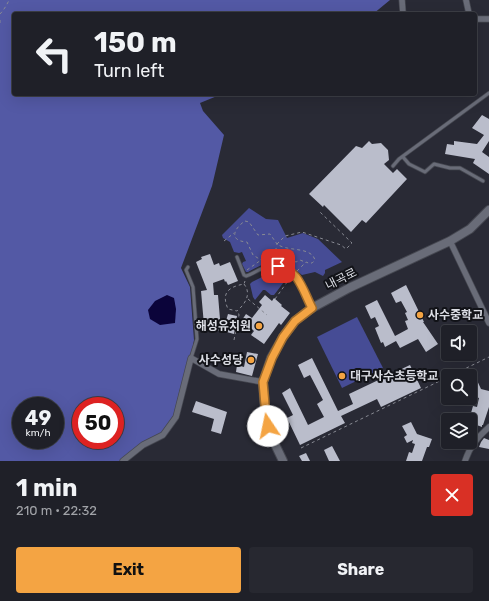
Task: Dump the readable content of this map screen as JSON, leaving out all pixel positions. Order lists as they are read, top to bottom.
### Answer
{
  "streets": {
    "main road": ["내곡로"]
  },
  "places": [
    "사수중학교",
    "해성유치원",
    "사수성당",
    "대구사수초등학교"
  ],
  "page": {
    "turn": ["150 m", "Turn left"],
    "speed": "49 km/h",
    "limit": "50",
    "heading": ["1 min", "210 m · 22:32"],
    "buttons": ["Exit", "Share"]
  }
}
